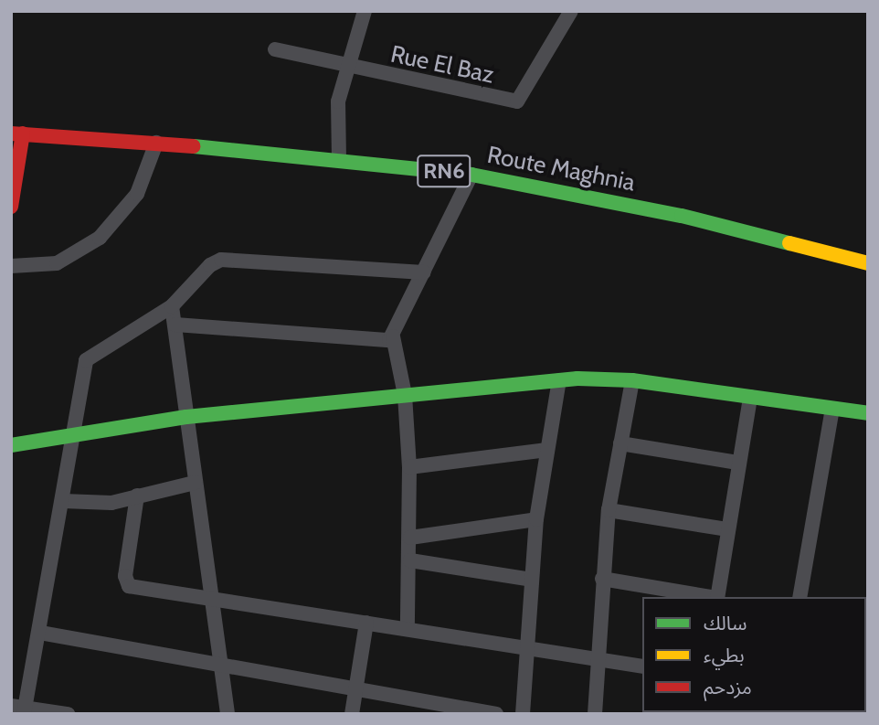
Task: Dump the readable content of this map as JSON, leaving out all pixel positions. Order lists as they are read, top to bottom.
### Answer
{
  "streets": {
    "street": ["Rue El Baz", "Route Maghnia", "RN6"]
  },
  "legend": ["سالك", "بطيء", "مزدحم"]
}
